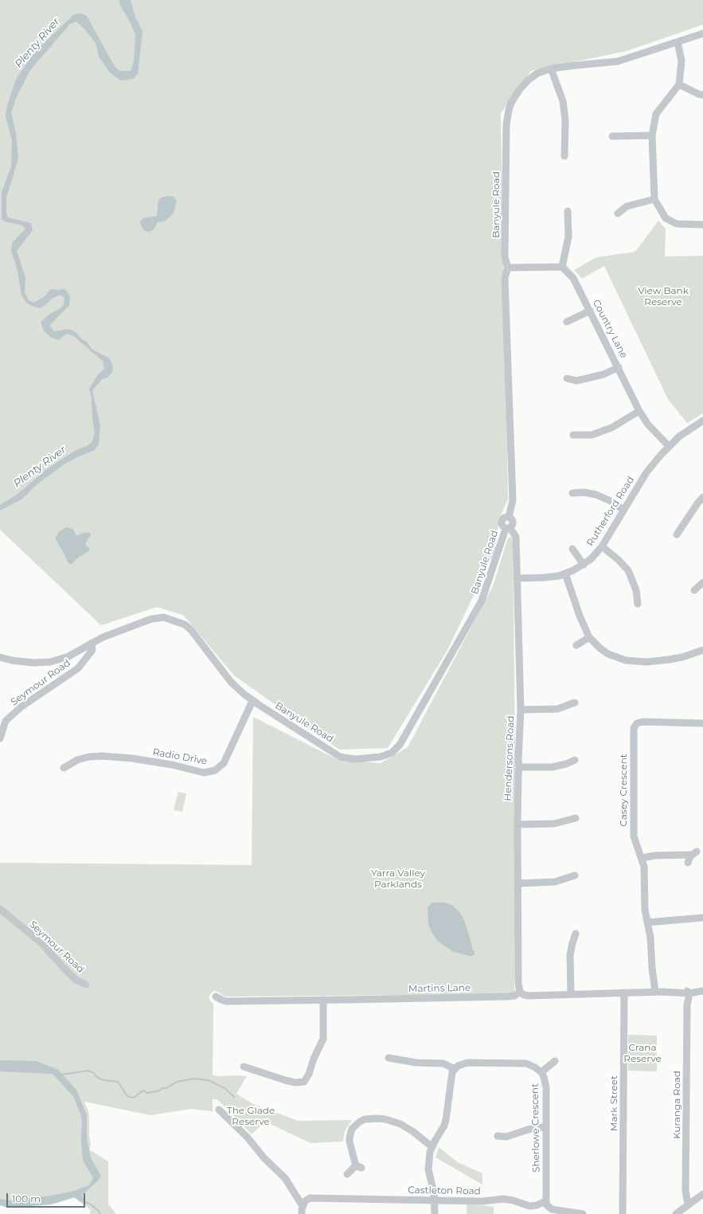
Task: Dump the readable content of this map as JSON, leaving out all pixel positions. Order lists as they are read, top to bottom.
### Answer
{
  "streets": {
    "street": [
      "Banyule Road",
      "Country Lane",
      "Rutherford Road",
      "Seymour Road",
      "Radio Drive",
      "Hendersons Road",
      "Casey Crescent",
      "Martins Lane",
      "Mark Street",
      "Kuranga Road",
      "Sherlowe Crescent",
      "Castleton Road"
    ]
  },
  "crossings": [
    ["Banyule Road", "Seymour Road"],
    ["Banyule Road", "Radio Drive"],
    ["Banyule Road", "Hendersons Road"],
    ["Country Lane", "Rutherford Road"],
    ["Rutherford Road", "Hendersons Road"],
    ["Hendersons Road", "Martins Lane"],
    ["Sherlowe Crescent", "Castleton Road"]
  ],
  "water": ["Plenty River"],
  "parks": [
    "View Bank Reserve",
    "Yarra Valley Parklands",
    "Crana Reserve",
    "The Glade Reserve"
  ],
  "scale_bar": "100 m"
}
